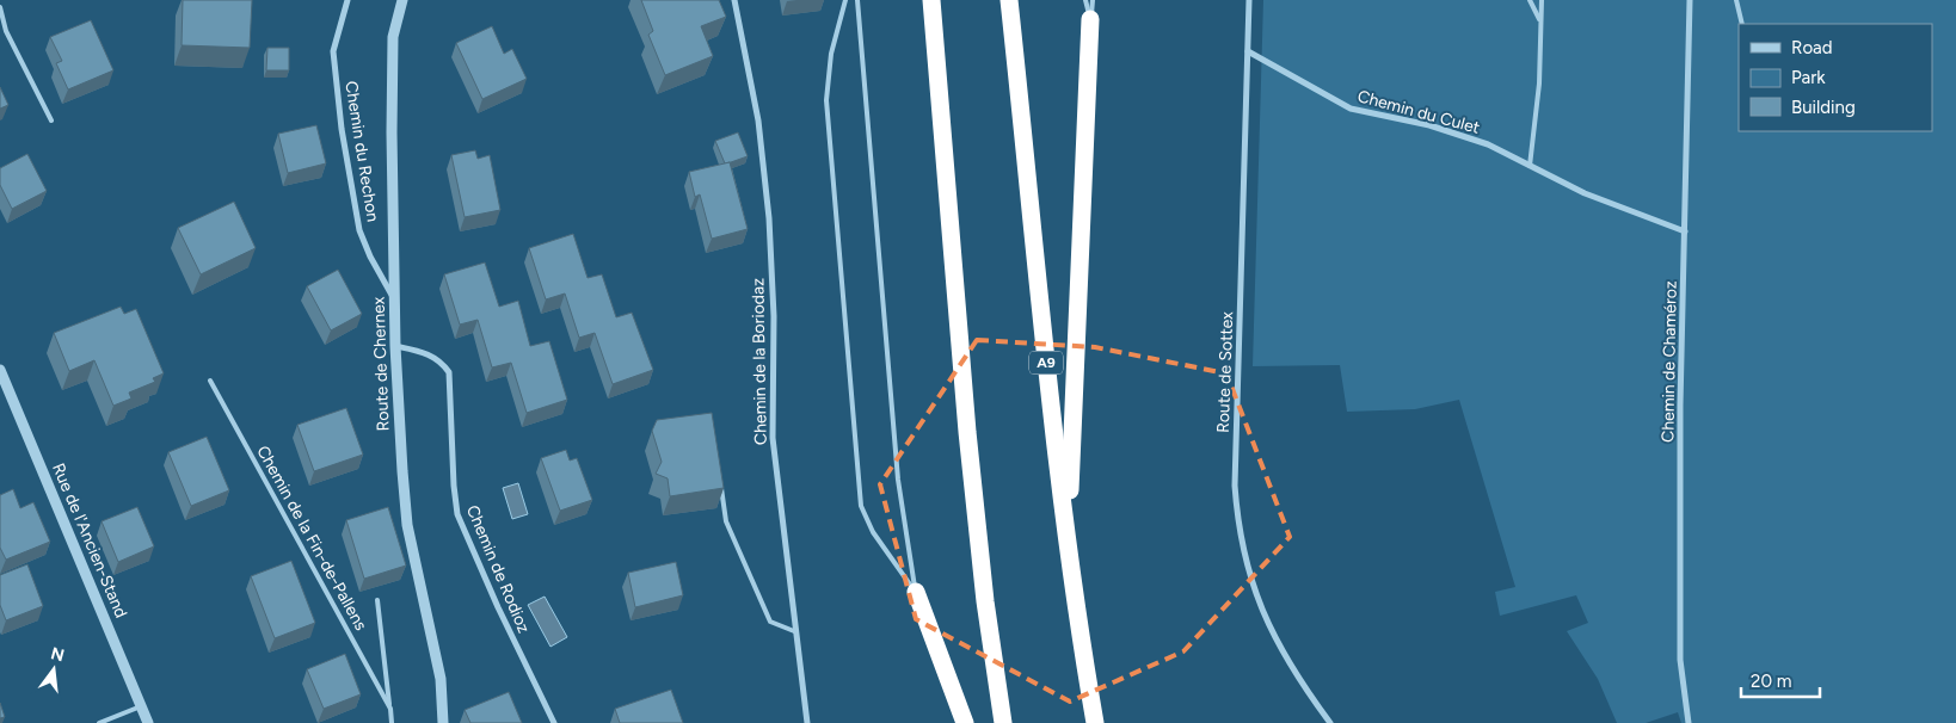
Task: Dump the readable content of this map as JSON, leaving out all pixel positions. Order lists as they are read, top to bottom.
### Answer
{
  "streets": {
    "highway": ["A9"],
    "street": [
      "Chemin du Culet",
      "Chemin du Rechon",
      "Chemin de la Boriodaz",
      "Chemin de Chaméroz",
      "Route de Chernex",
      "Route de Sottex",
      "Rue de l'Ancien-Stand",
      "Chemin de Rodioz"
    ],
    "lane": ["Chemin de la Fin-de-Pallens"]
  },
  "crossings": [
    ["Chemin du Culet", "Chemin de Chaméroz"],
    ["Chemin du Culet", "Route de Sottex"],
    ["Chemin du Rechon", "Route de Chernex"],
    ["Route de Chernex", "Chemin de Rodioz"]
  ],
  "legend": ["Road", "Park", "Building"],
  "scale_bar": "20 m",
  "north": "top"
}
